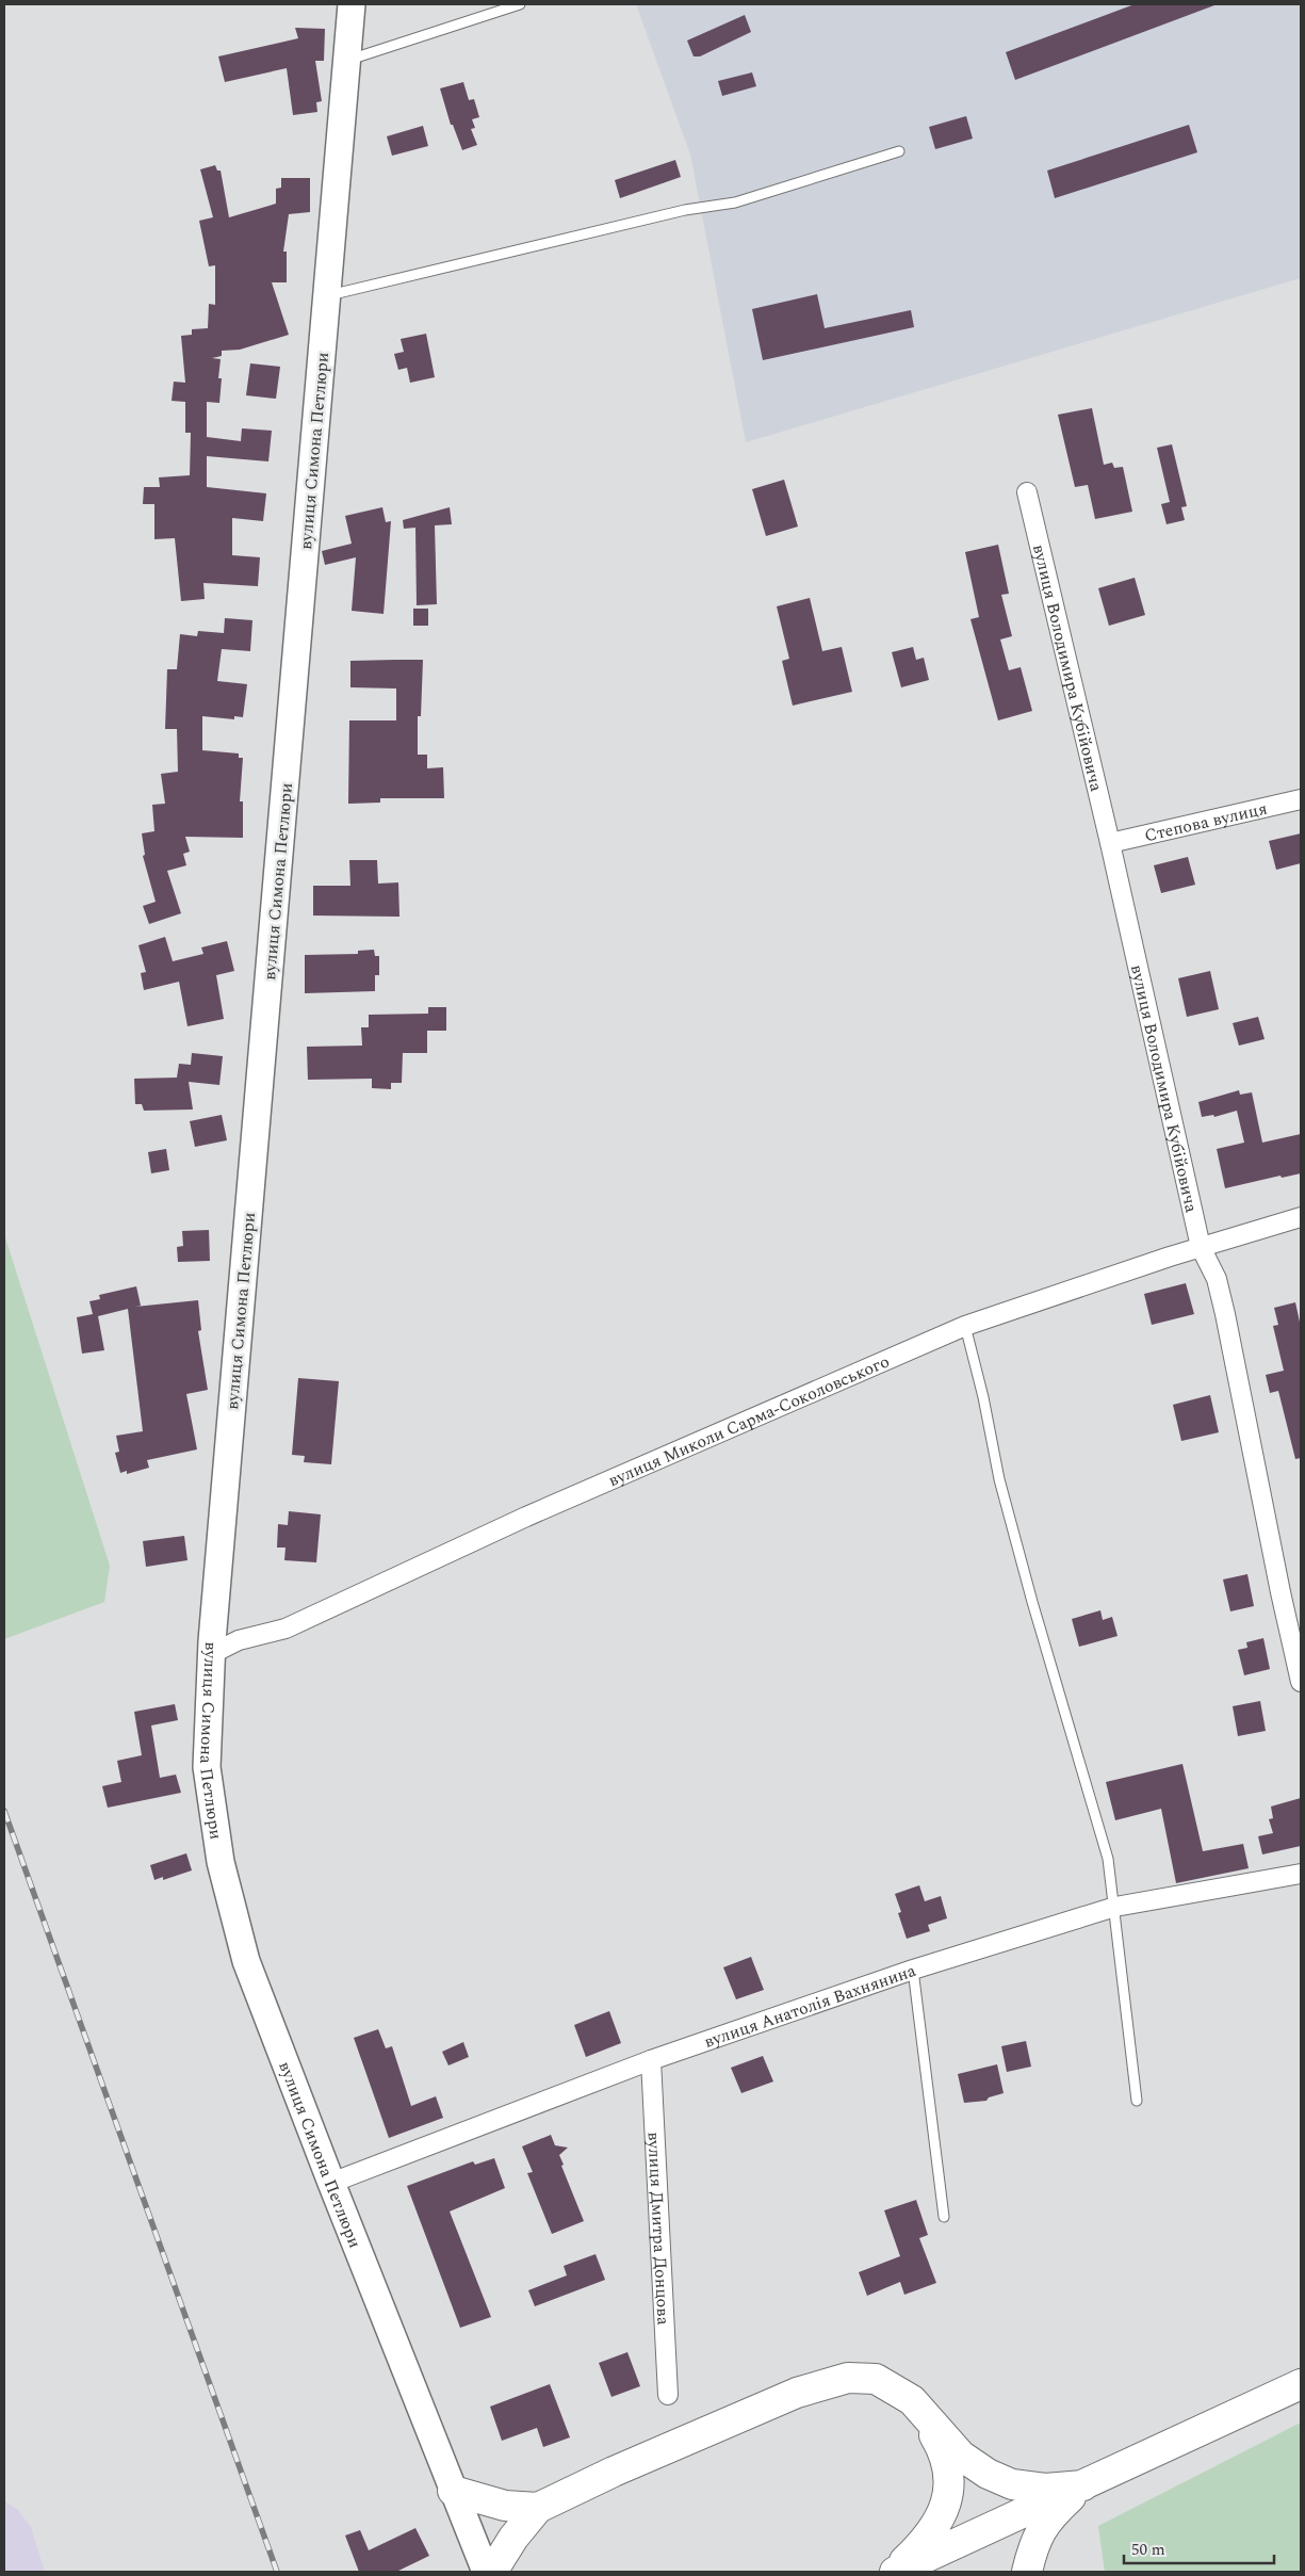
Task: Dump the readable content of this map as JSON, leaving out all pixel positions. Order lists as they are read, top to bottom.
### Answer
{
  "streets": {
    "street": [
      "вулиця Симона Петлюри",
      "вулиця Володимира Кубійовича",
      "Степова вулиця",
      "вулиця Миколи Сарма-Соколовського",
      "вулиця Анатолія Вахнянина",
      "вулиця Дмитра Донцова"
    ]
  },
  "crossings": [
    ["вулиця Симона Петлюри", "вулиця Миколи Сарма-Соколовського"],
    ["вулиця Симона Петлюри", "вулиця Анатолія Вахнянина"],
    ["вулиця Володимира Кубійовича", "Степова вулиця"],
    ["вулиця Володимира Кубійовича", "вулиця Миколи Сарма-Соколовського"],
    ["вулиця Анатолія Вахнянина", "вулиця Дмитра Донцова"]
  ],
  "scale_bar": "50 m"
}
